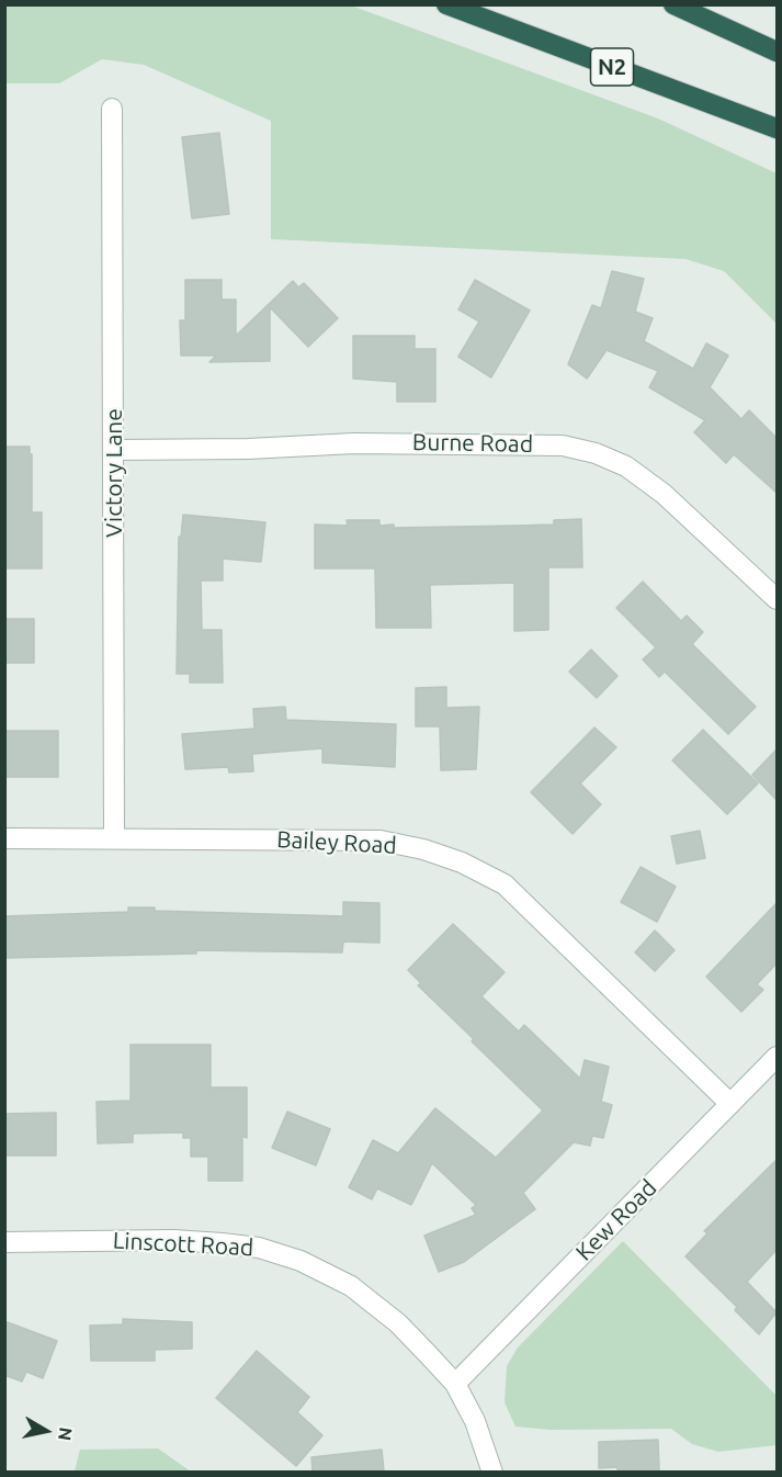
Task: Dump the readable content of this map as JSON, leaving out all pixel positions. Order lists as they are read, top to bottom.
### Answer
{
  "streets": {
    "highway": ["N2"],
    "street": [
      "Burne Road",
      "Victory Lane",
      "Bailey Road",
      "Kew Road",
      "Linscott Road"
    ]
  },
  "crossings": [
    ["Burne Road", "Victory Lane"],
    ["Victory Lane", "Bailey Road"],
    ["Bailey Road", "Kew Road"],
    ["Kew Road", "Linscott Road"]
  ],
  "north": "right"
}
